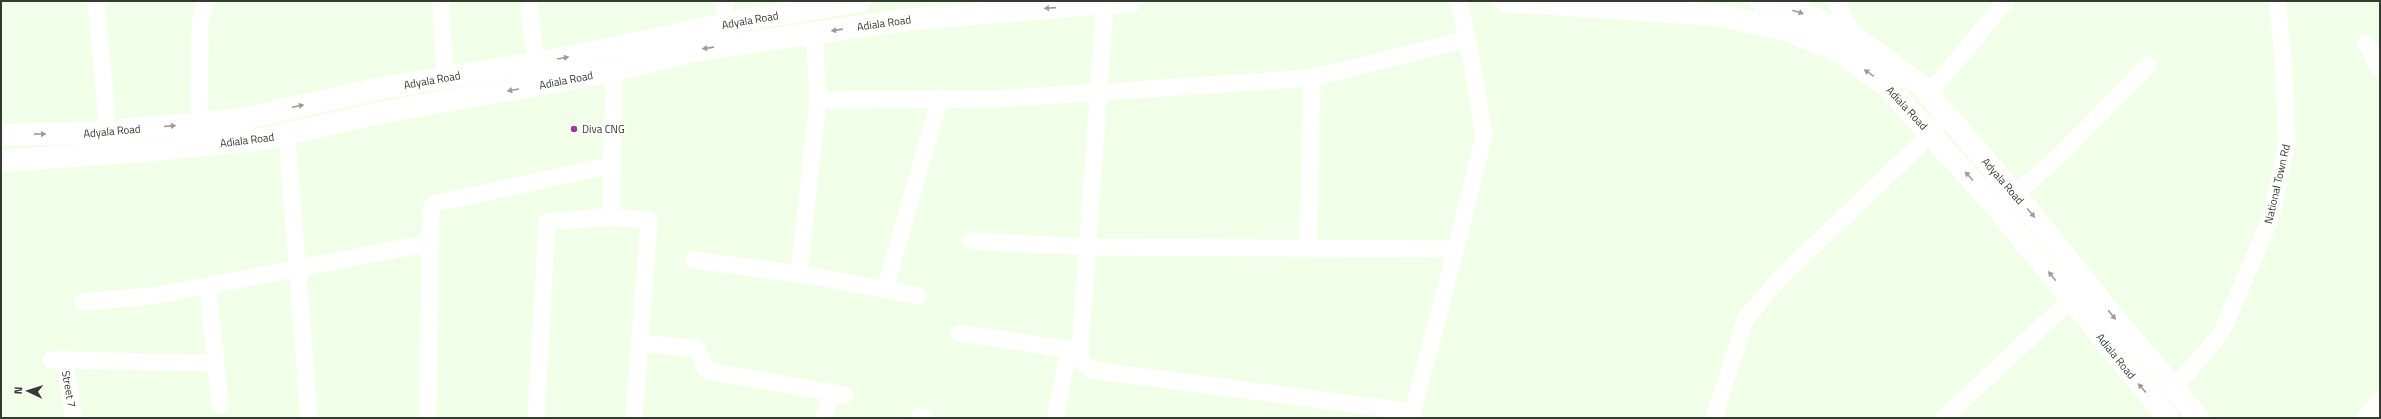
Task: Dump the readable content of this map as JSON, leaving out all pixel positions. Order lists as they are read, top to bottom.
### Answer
{
  "streets": {
    "main road": ["Adyala Road", "Adiala Road"],
    "street": ["National Town Rd", "Street 7"]
  },
  "crossings": [
    ["Adyala Road", "National Town Rd"]
  ],
  "one_way": ["Adyala Road", "Adiala Road"],
  "places": ["Diva CNG"],
  "north": "left"
}
